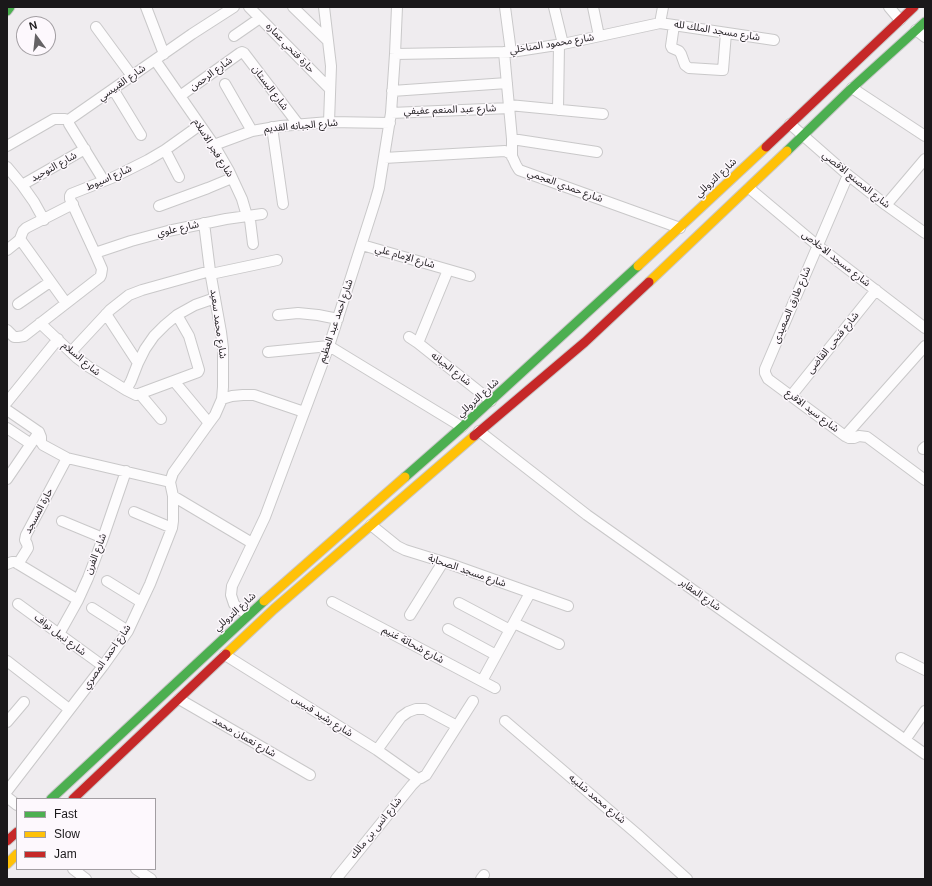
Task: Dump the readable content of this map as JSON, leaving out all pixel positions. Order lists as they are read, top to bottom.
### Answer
{
  "streets": {
    "street": [
      "شارع مسجد الملك لله",
      "شارع محمود المناخلي",
      "حارة فتحي عماره",
      "شارع الرحمن",
      "شارع القبيسي",
      "شارع البستان",
      "شارع عبد المنعم عفيفي",
      "شارع الجبانه القديم",
      "شارع فجر الاسلام",
      "شارع التوحيد",
      "شارع اسيوط",
      "شارع التروللي",
      "شارع المصنع الاقصي",
      "شارع حمدي العجمي",
      "شارع علوي",
      "شارع الإمام علي",
      "شارع مسجد الاخلاص",
      "شارع طارق الصعيدى",
      "شارع احمد عبد العظيم",
      "شارع محمد سعيد",
      "شارع فتحى القاضى",
      "شارع السلام",
      "شارع الجبانه",
      "شارع سيد الاقرع",
      "حارة المسجد",
      "شارع الفرن",
      "شارع مسجد الصحابة",
      "شارع المقابر",
      "شارع نبيل نواف",
      "شارع شحاتة غنيم",
      "شارع احمد المصري",
      "شارع رشيد قبيس",
      "شارع نعمان محمد",
      "شارع محمد شلبيه",
      "شارع انس بن مالك"
    ]
  },
  "crossings": [
    ["شارع مسجد الملك لله", "شارع محمود المناخلي"],
    ["شارع محمود المناخلي", "شارع احمد عبد العظيم"],
    ["شارع الرحمن", "شارع البستان"],
    ["شارع الرحمن", "شارع فجر الاسلام"],
    ["شارع القبيسي", "شارع فجر الاسلام"],
    ["شارع البستان", "شارع الجبانه القديم"],
    ["شارع عبد المنعم عفيفي", "شارع الجبانه القديم"],
    ["شارع عبد المنعم عفيفي", "شارع احمد عبد العظيم"],
    ["شارع الجبانه القديم", "شارع فجر الاسلام"],
    ["شارع الجبانه القديم", "شارع احمد عبد العظيم"],
    ["شارع فجر الاسلام", "شارع اسيوط"],
    ["شارع فجر الاسلام", "شارع علوي"],
    ["شارع التروللي", "شارع المصنع الاقصي"],
    ["شارع التروللي", "شارع حمدي العجمي"],
    ["شارع التروللي", "شارع احمد عبد العظيم"],
    ["شارع التروللي", "شارع الجبانه"],
    ["شارع المصنع الاقصي", "شارع طارق الصعيدى"],
    ["شارع علوي", "شارع محمد سعيد"],
    ["شارع الإمام علي", "شارع احمد عبد العظيم"],
    ["شارع الإمام علي", "شارع الجبانه"],
    ["شارع مسجد الاخلاص", "شارع طارق الصعيدى"],
    ["شارع مسجد الاخلاص", "شارع فتحى القاضى"],
    ["شارع طارق الصعيدى", "شارع سيد الاقرع"],
    ["شارع محمد سعيد", "شارع احمد المصري"],
    ["شارع فتحى القاضى", "شارع سيد الاقرع"],
    ["شارع الفرن", "شارع نبيل نواف"],
    ["شارع نبيل نواف", "شارع احمد المصري"],
    ["شارع رشيد قبيس", "شارع انس بن مالك"]
  ],
  "legend": ["Fast", "Slow", "Jam"],
  "north": "top"
}
